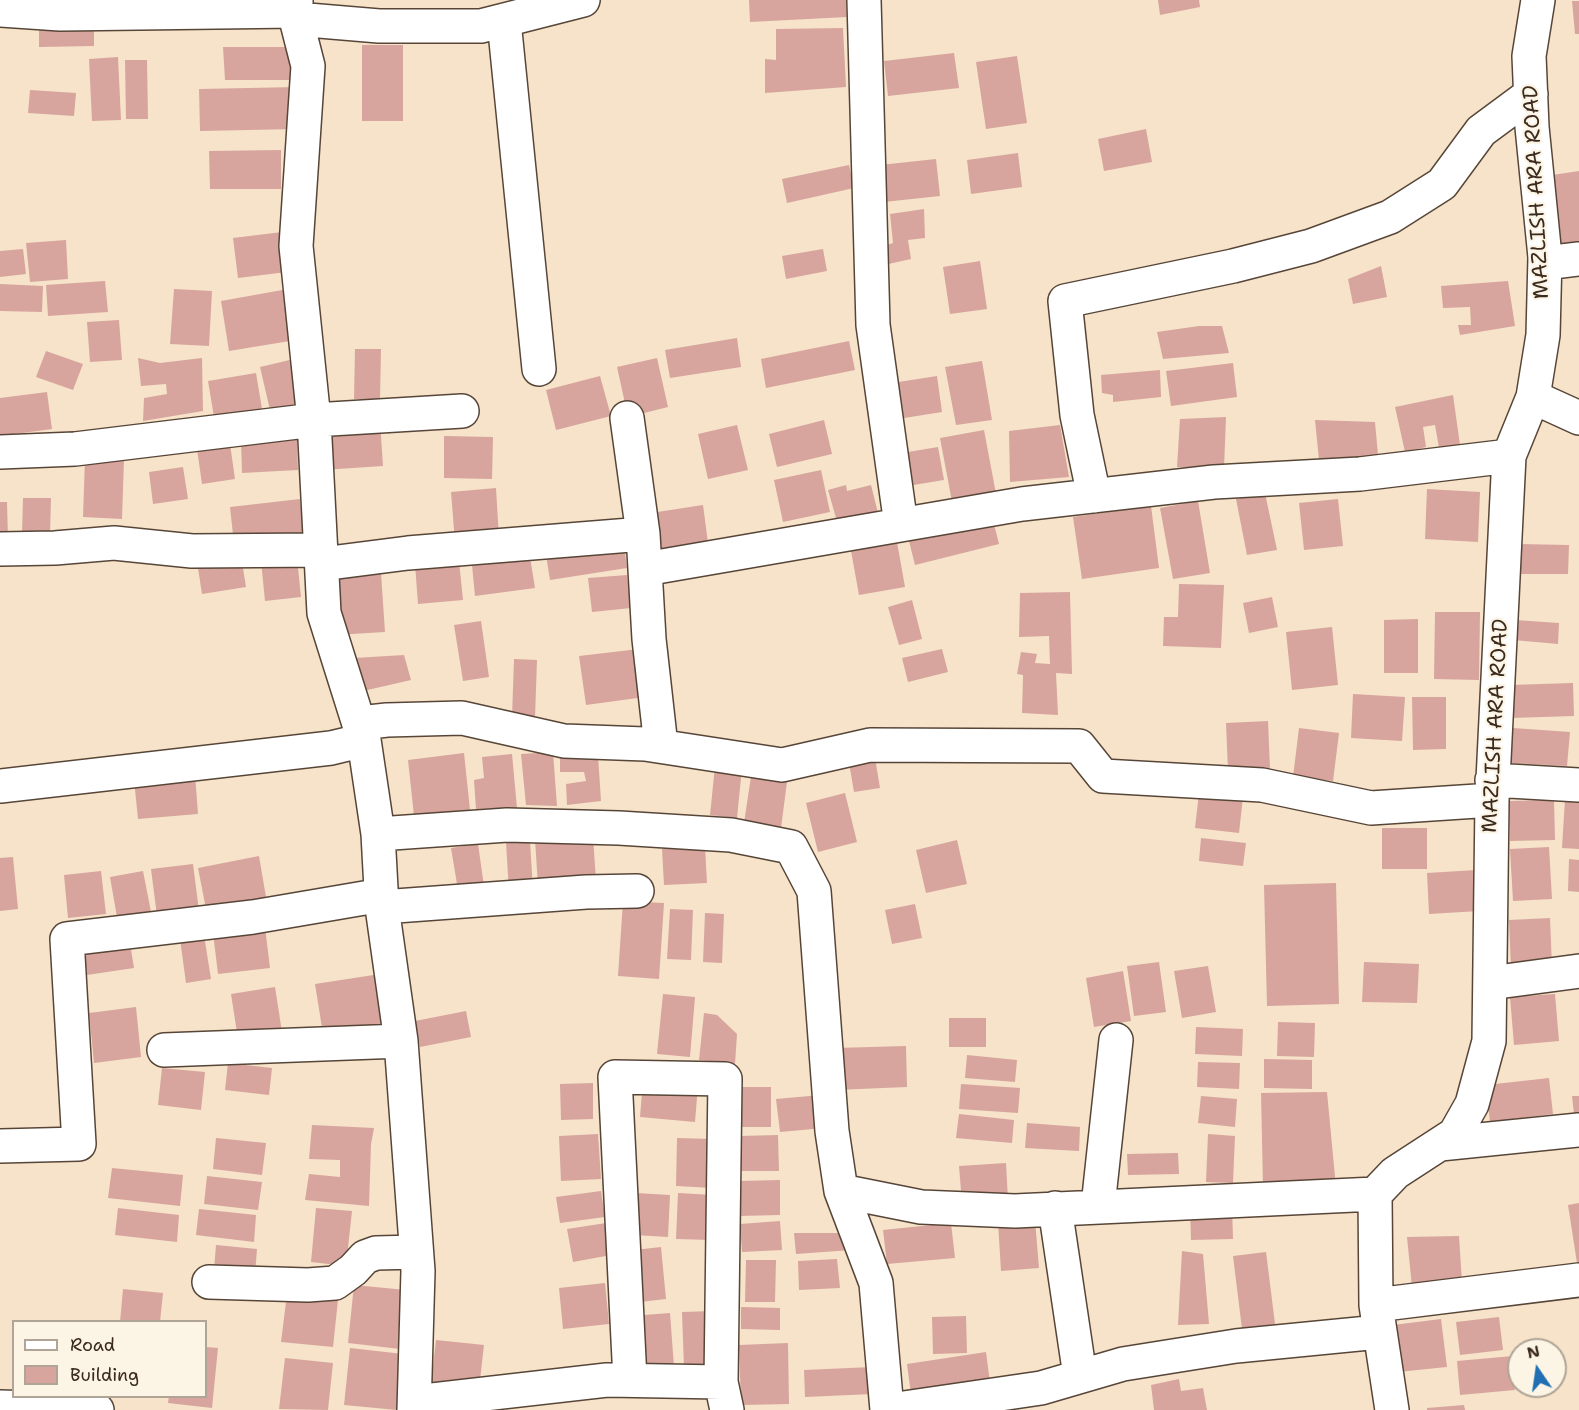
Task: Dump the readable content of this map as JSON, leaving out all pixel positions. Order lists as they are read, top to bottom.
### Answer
{
  "streets": {
    "street": ["MAZLISH ARA ROAD"]
  },
  "legend": ["Road", "Building"],
  "north": "top"
}
